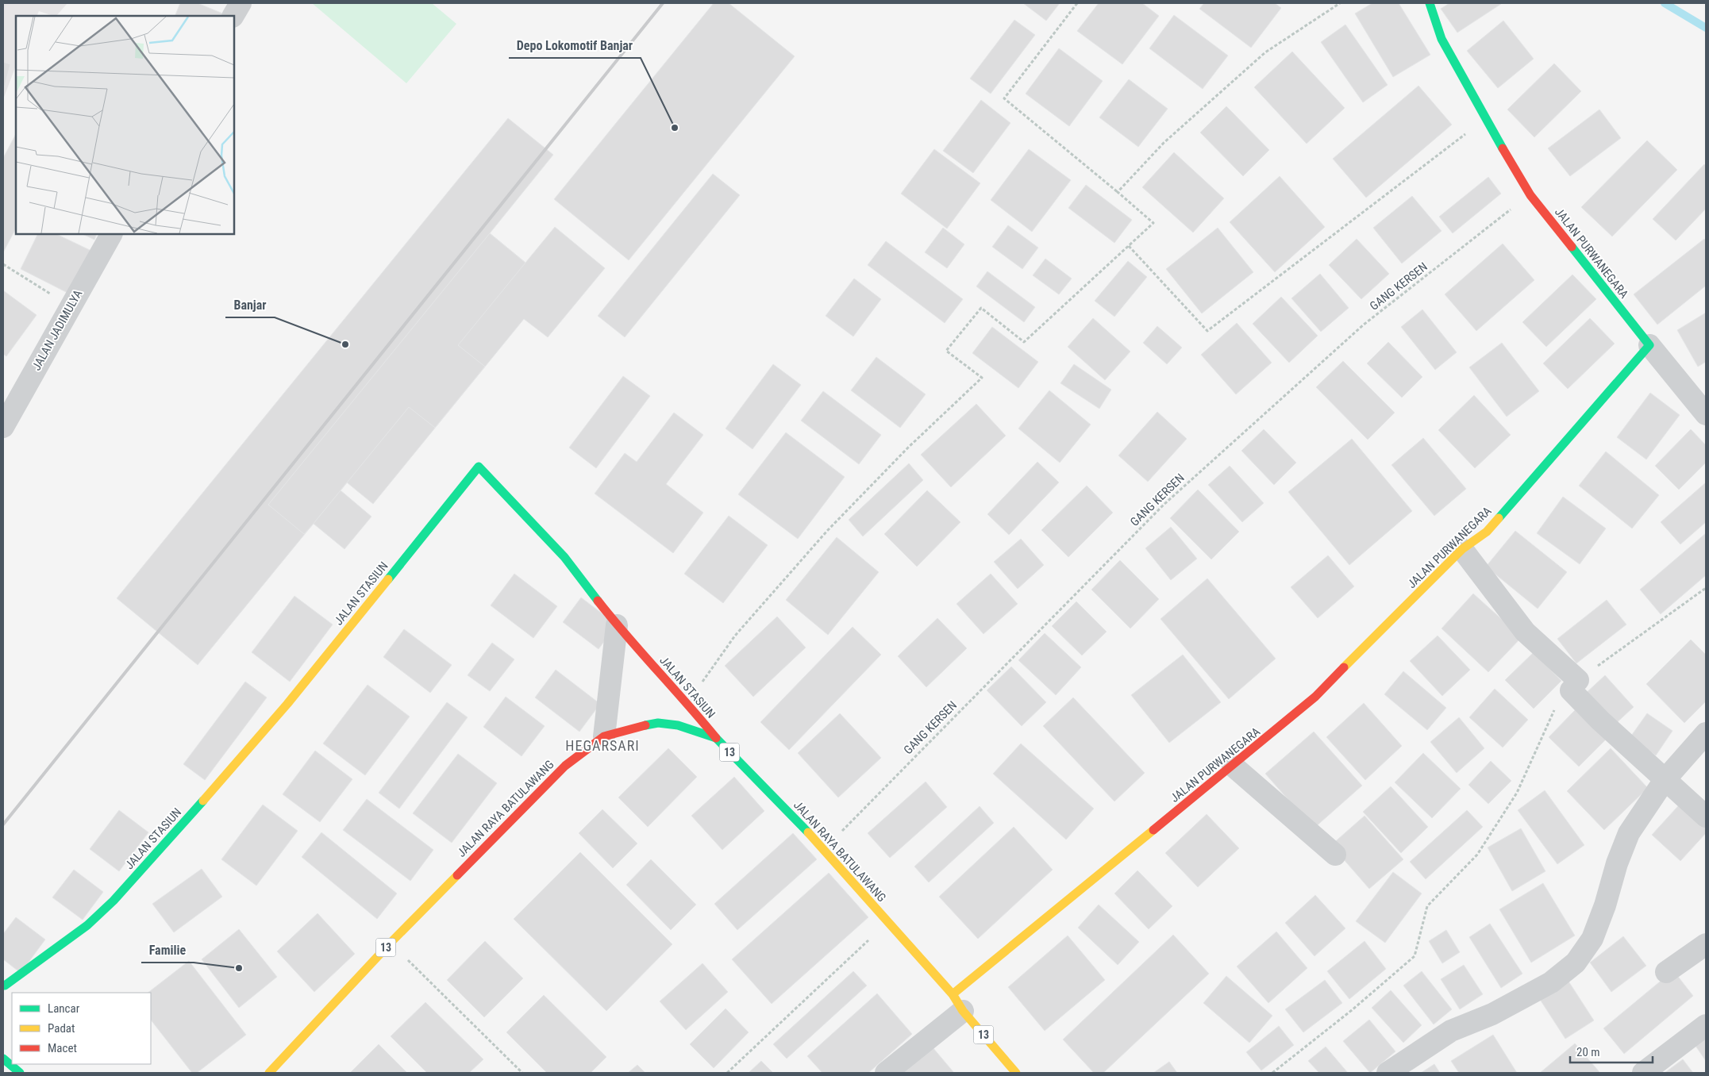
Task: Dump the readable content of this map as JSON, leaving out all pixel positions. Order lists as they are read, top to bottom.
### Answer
{
  "streets": {
    "main road": [
      "JALAN PURWANEGARA",
      "JALAN STASIUN",
      "13",
      "JALAN RAYA BATULAWANG"
    ],
    "street": ["JALAN JADIMULYA"],
    "path": ["GANG KERSEN"]
  },
  "crossings": [
    ["JALAN PURWANEGARA", "GANG KERSEN"],
    ["JALAN PURWANEGARA", "JALAN RAYA BATULAWANG"],
    ["GANG KERSEN", "JALAN RAYA BATULAWANG"],
    ["JALAN STASIUN", "JALAN RAYA BATULAWANG"]
  ],
  "districts": ["HEGARSARI"],
  "places": ["Depo Lokomotif Banjar", "Banjar", "Familie"],
  "legend": ["Lancar", "Padat", "Macet"],
  "scale_bar": "20 m"
}
